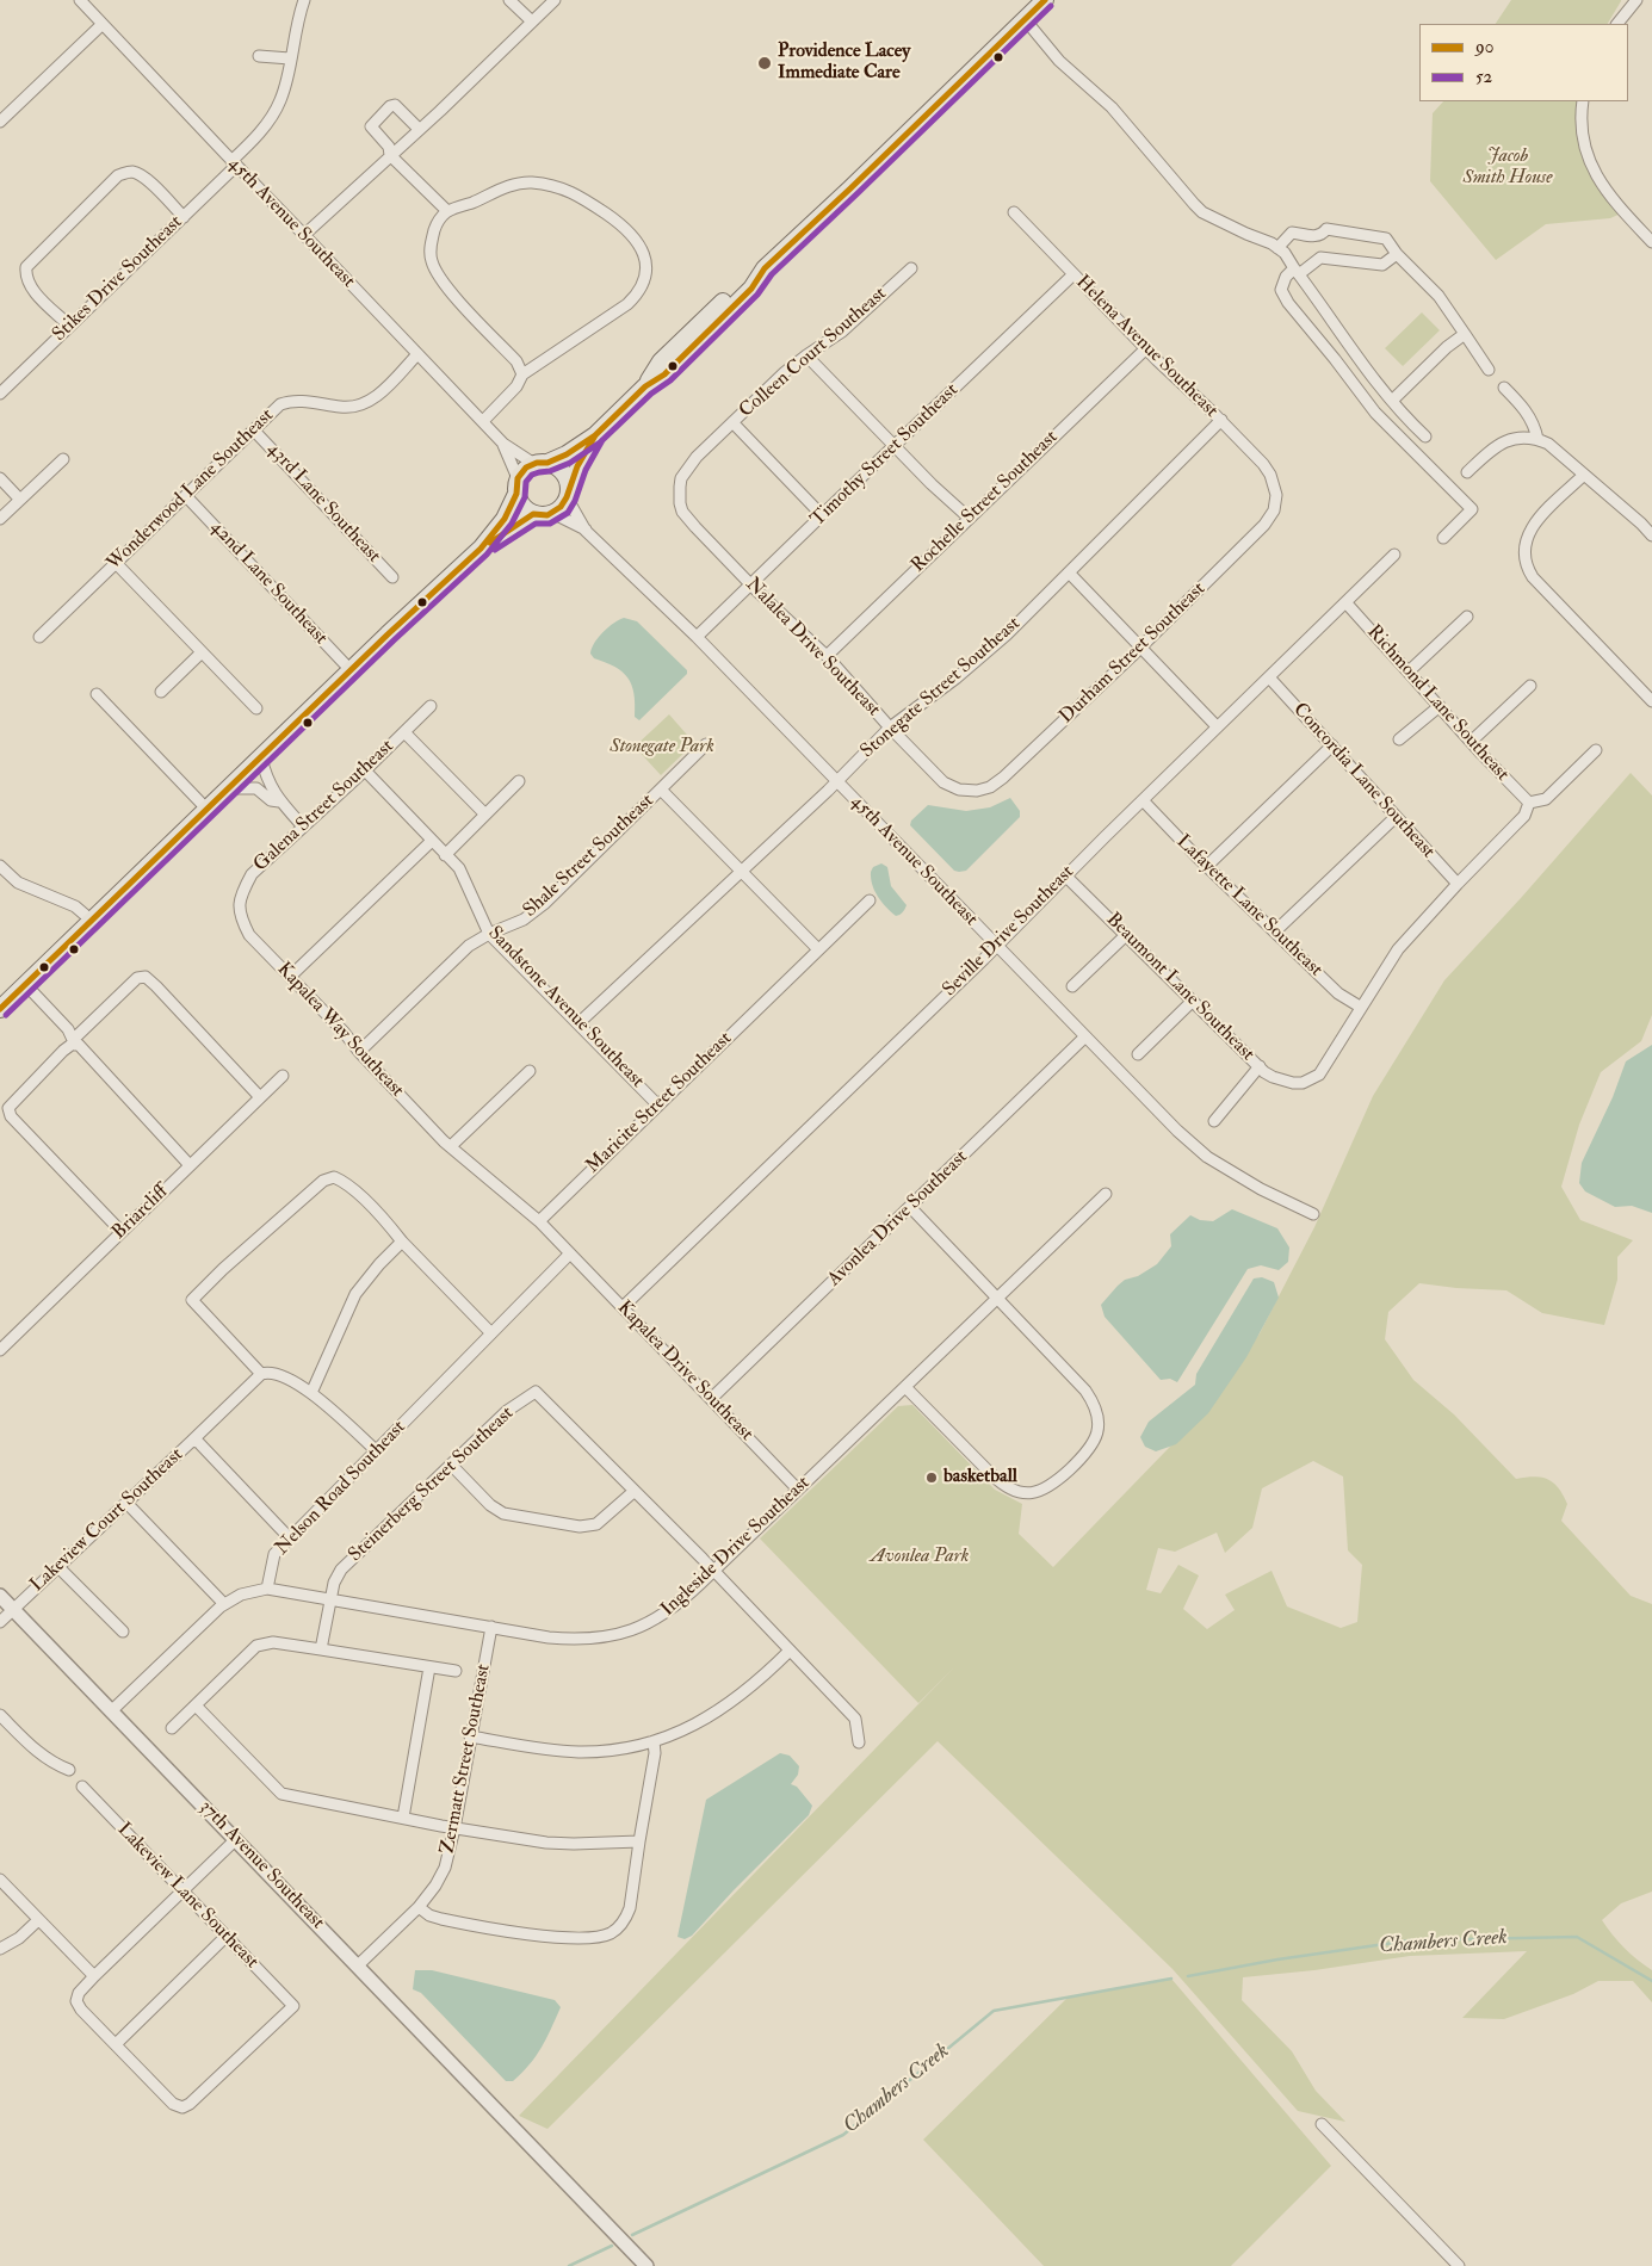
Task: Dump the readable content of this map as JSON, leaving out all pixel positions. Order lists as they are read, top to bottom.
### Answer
{
  "streets": {
    "street": [
      "45th Avenue Southeast",
      "Stikes Drive Southeast",
      "Helena Avenue Southeast",
      "Colleen Court Southeast",
      "Timothy Street Southeast",
      "Wonderwood Lane Southeast",
      "Rochelle Street Southeast",
      "43rd Lane Southeast",
      "42nd Lane Southeast",
      "Nalalea Drive Southeast",
      "Durham Street Southeast",
      "Stonegate Street Southeast",
      "Richmond Lane Southeast",
      "Concordia Lane Southeast",
      "Galena Street Southeast",
      "Shale Street Southeast",
      "Lafayette Lane Southeast",
      "Seville Drive Southeast",
      "Beaumont Lane Southeast",
      "Sandstone Avenue Southeast",
      "Kapalea Way Southeast",
      "Maricite Street Southeast",
      "Briarcliff",
      "Avonlea Drive Southeast",
      "Kapalea Drive Southeast",
      "Steinerberg Street Southeast",
      "Nelson Road Southeast",
      "Lakeview Court Southeast",
      "Ingleside Drive Southeast",
      "Zermatt Street Southeast",
      "37th Avenue Southeast",
      "Lakeview Lane Southeast"
    ]
  },
  "crossings": [
    ["45th Avenue Southeast", "Stikes Drive Southeast"],
    ["45th Avenue Southeast", "Timothy Street Southeast"],
    ["45th Avenue Southeast", "Wonderwood Lane Southeast"],
    ["45th Avenue Southeast", "Stonegate Street Southeast"],
    ["45th Avenue Southeast", "Seville Drive Southeast"],
    ["45th Avenue Southeast", "Avonlea Drive Southeast"],
    ["Helena Avenue Southeast", "Timothy Street Southeast"],
    ["Helena Avenue Southeast", "Rochelle Street Southeast"],
    ["Helena Avenue Southeast", "Durham Street Southeast"],
    ["Helena Avenue Southeast", "Stonegate Street Southeast"],
    ["Colleen Court Southeast", "Nalalea Drive Southeast"],
    ["Timothy Street Southeast", "Nalalea Drive Southeast"],
    ["Wonderwood Lane Southeast", "43rd Lane Southeast"],
    ["Wonderwood Lane Southeast", "42nd Lane Southeast"],
    ["Rochelle Street Southeast", "Nalalea Drive Southeast"],
    ["Nalalea Drive Southeast", "Durham Street Southeast"],
    ["Nalalea Drive Southeast", "Stonegate Street Southeast"],
    ["Stonegate Street Southeast", "Sandstone Avenue Southeast"],
    ["Richmond Lane Southeast", "Seville Drive Southeast"],
    ["Concordia Lane Southeast", "Seville Drive Southeast"],
    ["Galena Street Southeast", "Sandstone Avenue Southeast"],
    ["Galena Street Southeast", "Kapalea Way Southeast"],
    ["Shale Street Southeast", "Sandstone Avenue Southeast"],
    ["Shale Street Southeast", "Kapalea Way Southeast"],
    ["Lafayette Lane Southeast", "Seville Drive Southeast"],
    ["Lafayette Lane Southeast", "Beaumont Lane Southeast"],
    ["Seville Drive Southeast", "Beaumont Lane Southeast"],
    ["Seville Drive Southeast", "Kapalea Drive Southeast"],
    ["Sandstone Avenue Southeast", "Maricite Street Southeast"],
    ["Maricite Street Southeast", "Kapalea Drive Southeast"],
    ["Avonlea Drive Southeast", "Kapalea Drive Southeast"],
    ["Kapalea Drive Southeast", "Nelson Road Southeast"],
    ["Kapalea Drive Southeast", "Ingleside Drive Southeast"],
    ["Steinerberg Street Southeast", "Ingleside Drive Southeast"],
    ["Nelson Road Southeast", "Lakeview Court Southeast"],
    ["Nelson Road Southeast", "Ingleside Drive Southeast"],
    ["Lakeview Court Southeast", "37th Avenue Southeast"],
    ["Ingleside Drive Southeast", "Zermatt Street Southeast"],
    ["Zermatt Street Southeast", "37th Avenue Southeast"]
  ],
  "water": ["Chambers Creek"],
  "parks": ["Jacob Smith House", "Stonegate Park", "Avonlea Park"],
  "places": ["Providence Lacey Immediate Care", "basketball"],
  "lines": ["transit line 90", "transit line 52"],
  "legend": ["90", "52"]
}
